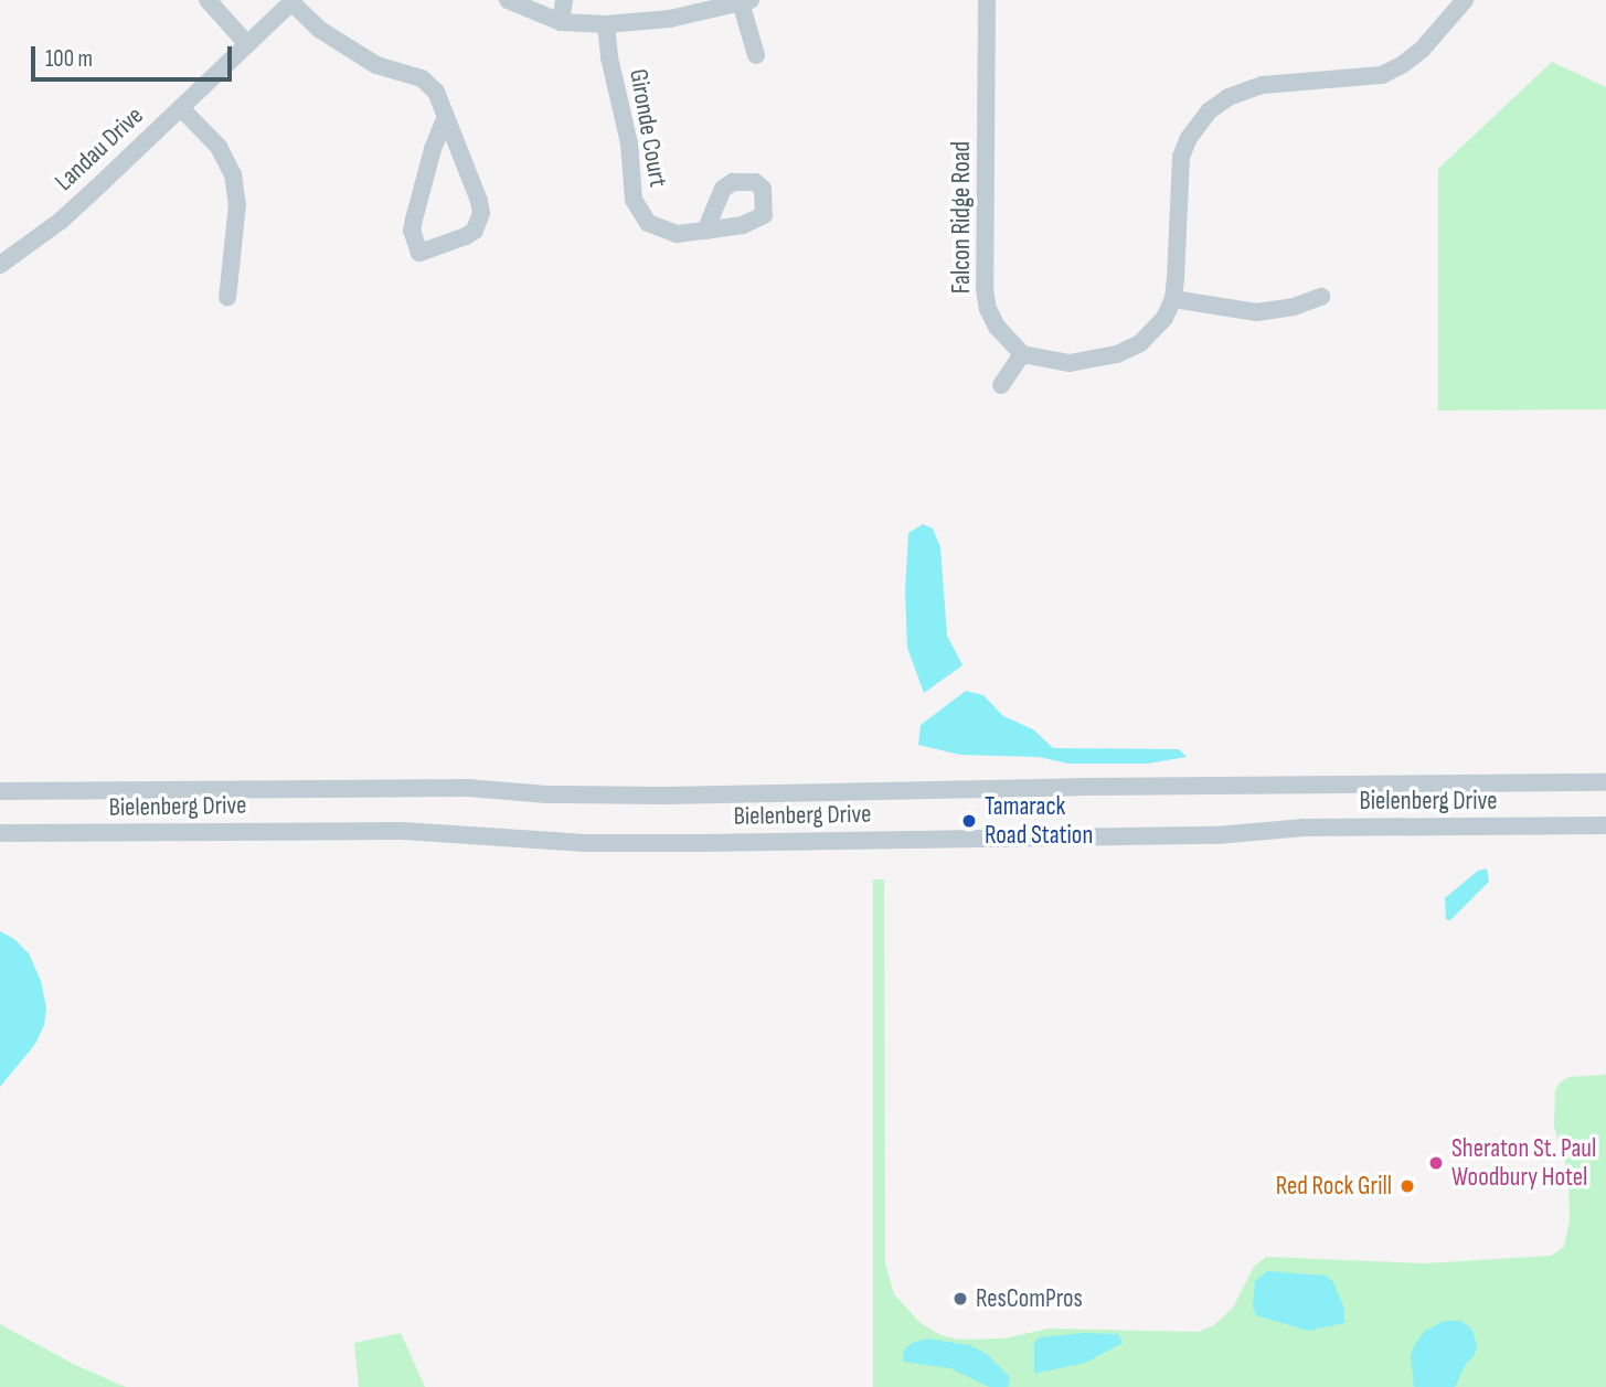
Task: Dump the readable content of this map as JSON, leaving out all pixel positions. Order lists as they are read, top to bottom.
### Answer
{
  "streets": {
    "street": [
      "Gironde Court",
      "Landau Drive",
      "Falcon Ridge Road",
      "Bielenberg Drive"
    ]
  },
  "places": [
    "Tamarack Road Station",
    "Sheraton St. Paul Woodbury Hotel",
    "Red Rock Grill",
    "ResComPros"
  ],
  "scale_bar": "100 m"
}
